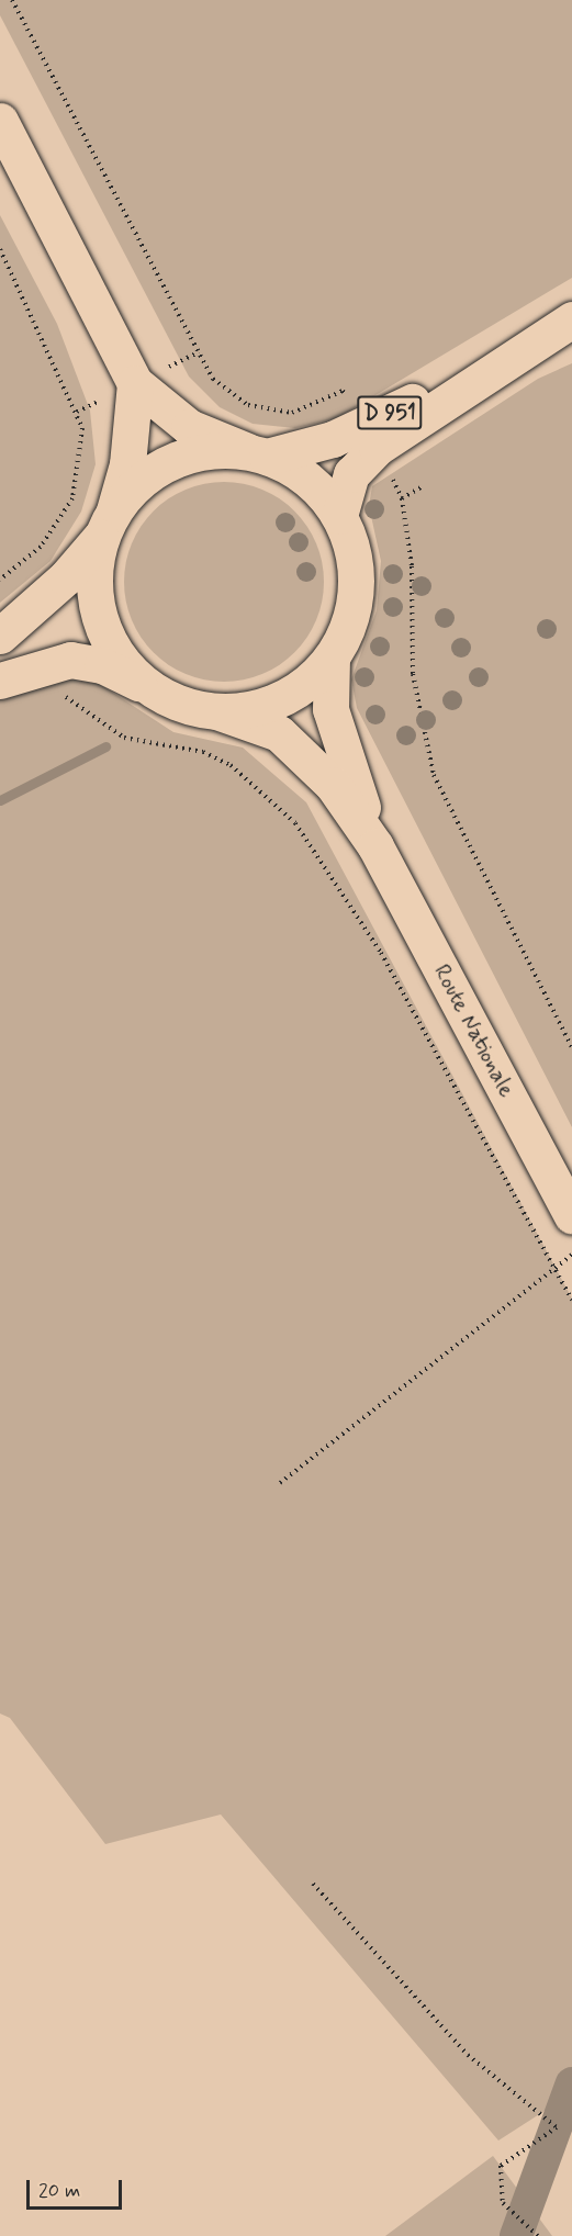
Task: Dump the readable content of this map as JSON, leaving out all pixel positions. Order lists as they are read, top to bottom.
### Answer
{
  "streets": {
    "main road": ["D 951", "Route Nationale"]
  },
  "scale_bar": "20 m"
}
